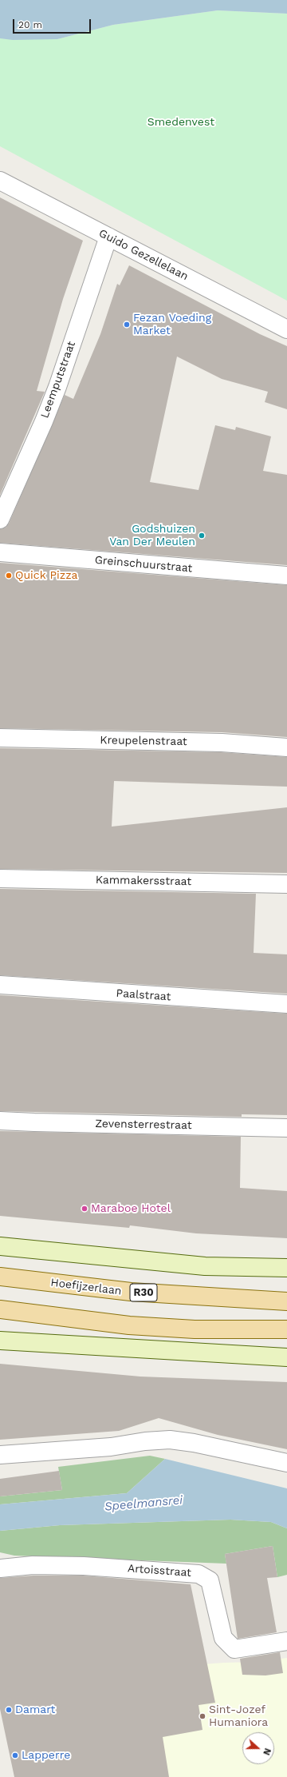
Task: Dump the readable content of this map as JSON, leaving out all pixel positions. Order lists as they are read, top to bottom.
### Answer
{
  "streets": {
    "main road": ["Hoefijzerlaan", "R30"],
    "street": [
      "Guido Gezellelaan",
      "Leemputstraat",
      "Greinschuurstraat",
      "Kreupelenstraat",
      "Kammakersstraat",
      "Paalstraat",
      "Zevensterrestraat",
      "Artoisstraat"
    ]
  },
  "crossings": [
    ["Guido Gezellelaan", "Leemputstraat"]
  ],
  "water": ["Speelmansrei"],
  "parks": ["Smedenvest"],
  "places": [
    "Fezan Voeding Market",
    "Godshuizen Van Der Meulen",
    "Quick Pizza",
    "Maraboe Hotel",
    "Damart",
    "Sint-Jozef Humaniora",
    "Lapperre"
  ],
  "scale_bar": "20 m",
  "north": "right"
}
